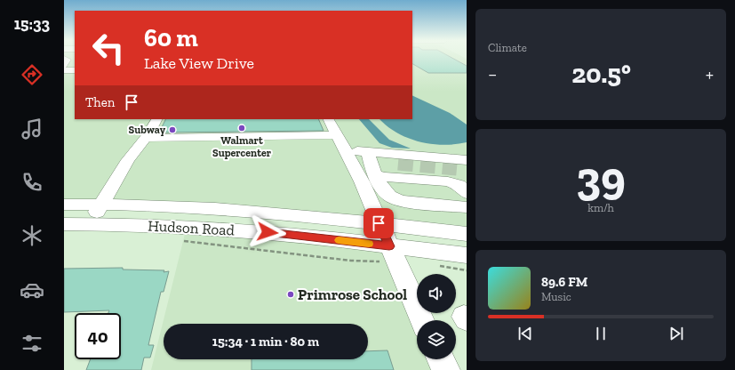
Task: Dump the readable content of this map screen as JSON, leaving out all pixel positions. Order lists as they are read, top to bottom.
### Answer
{
  "streets": {
    "street": ["Hudson Road"]
  },
  "places": ["Walmart Supercenter", "Subway", "Primrose School"],
  "page": {
    "tabs": "15:33",
    "tile": [
      "Climate",
      ["39", "km/h"]
    ],
    "turn": ["60 m", "Lake View Drive"],
    "heat": ["−", "20.5°", "+"],
    "then": "Then",
    "song": ["89.6 FM", "Music"],
    "limit": "40",
    "trip": "15:34 · 1 min · 80 m"
  }
}
